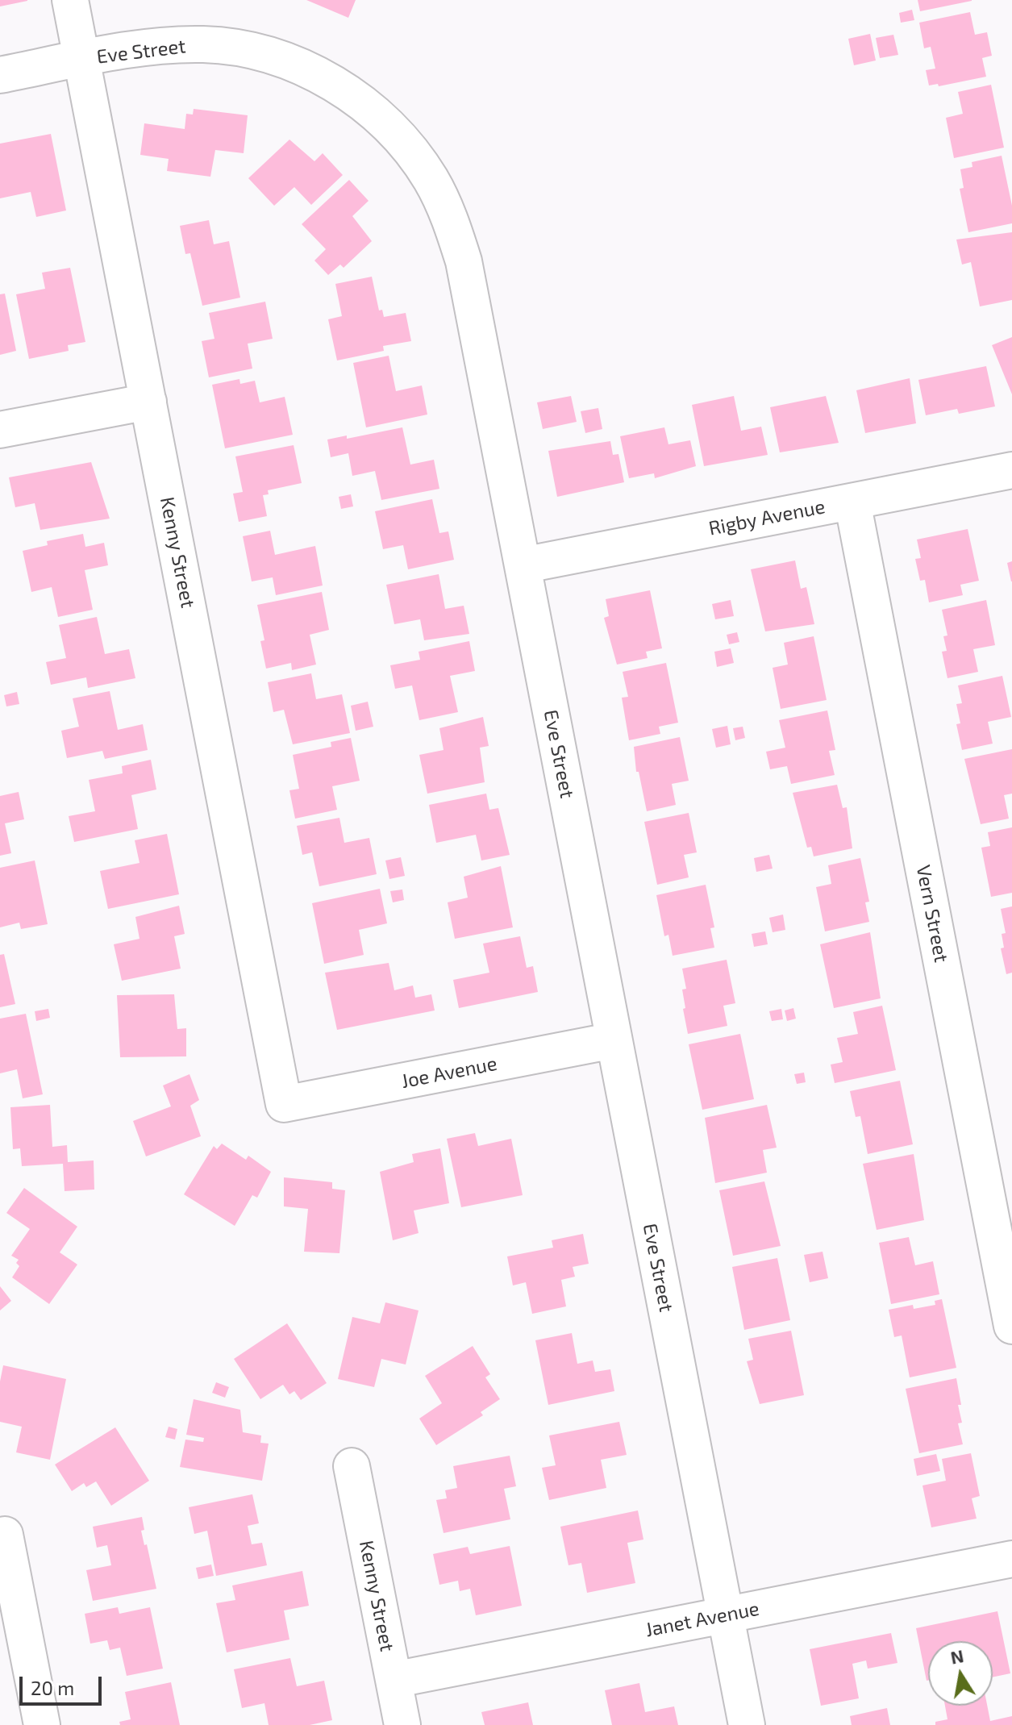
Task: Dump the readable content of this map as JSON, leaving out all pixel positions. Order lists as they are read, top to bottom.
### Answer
{
  "streets": {
    "street": [
      "Eve Street",
      "Rigby Avenue",
      "Kenny Street",
      "Vern Street",
      "Joe Avenue",
      "Janet Avenue"
    ]
  },
  "crossings": [
    ["Eve Street", "Rigby Avenue"],
    ["Eve Street", "Kenny Street"],
    ["Eve Street", "Joe Avenue"],
    ["Eve Street", "Janet Avenue"],
    ["Rigby Avenue", "Vern Street"],
    ["Kenny Street", "Joe Avenue"],
    ["Kenny Street", "Janet Avenue"]
  ],
  "scale_bar": "20 m",
  "north": "top"
}
